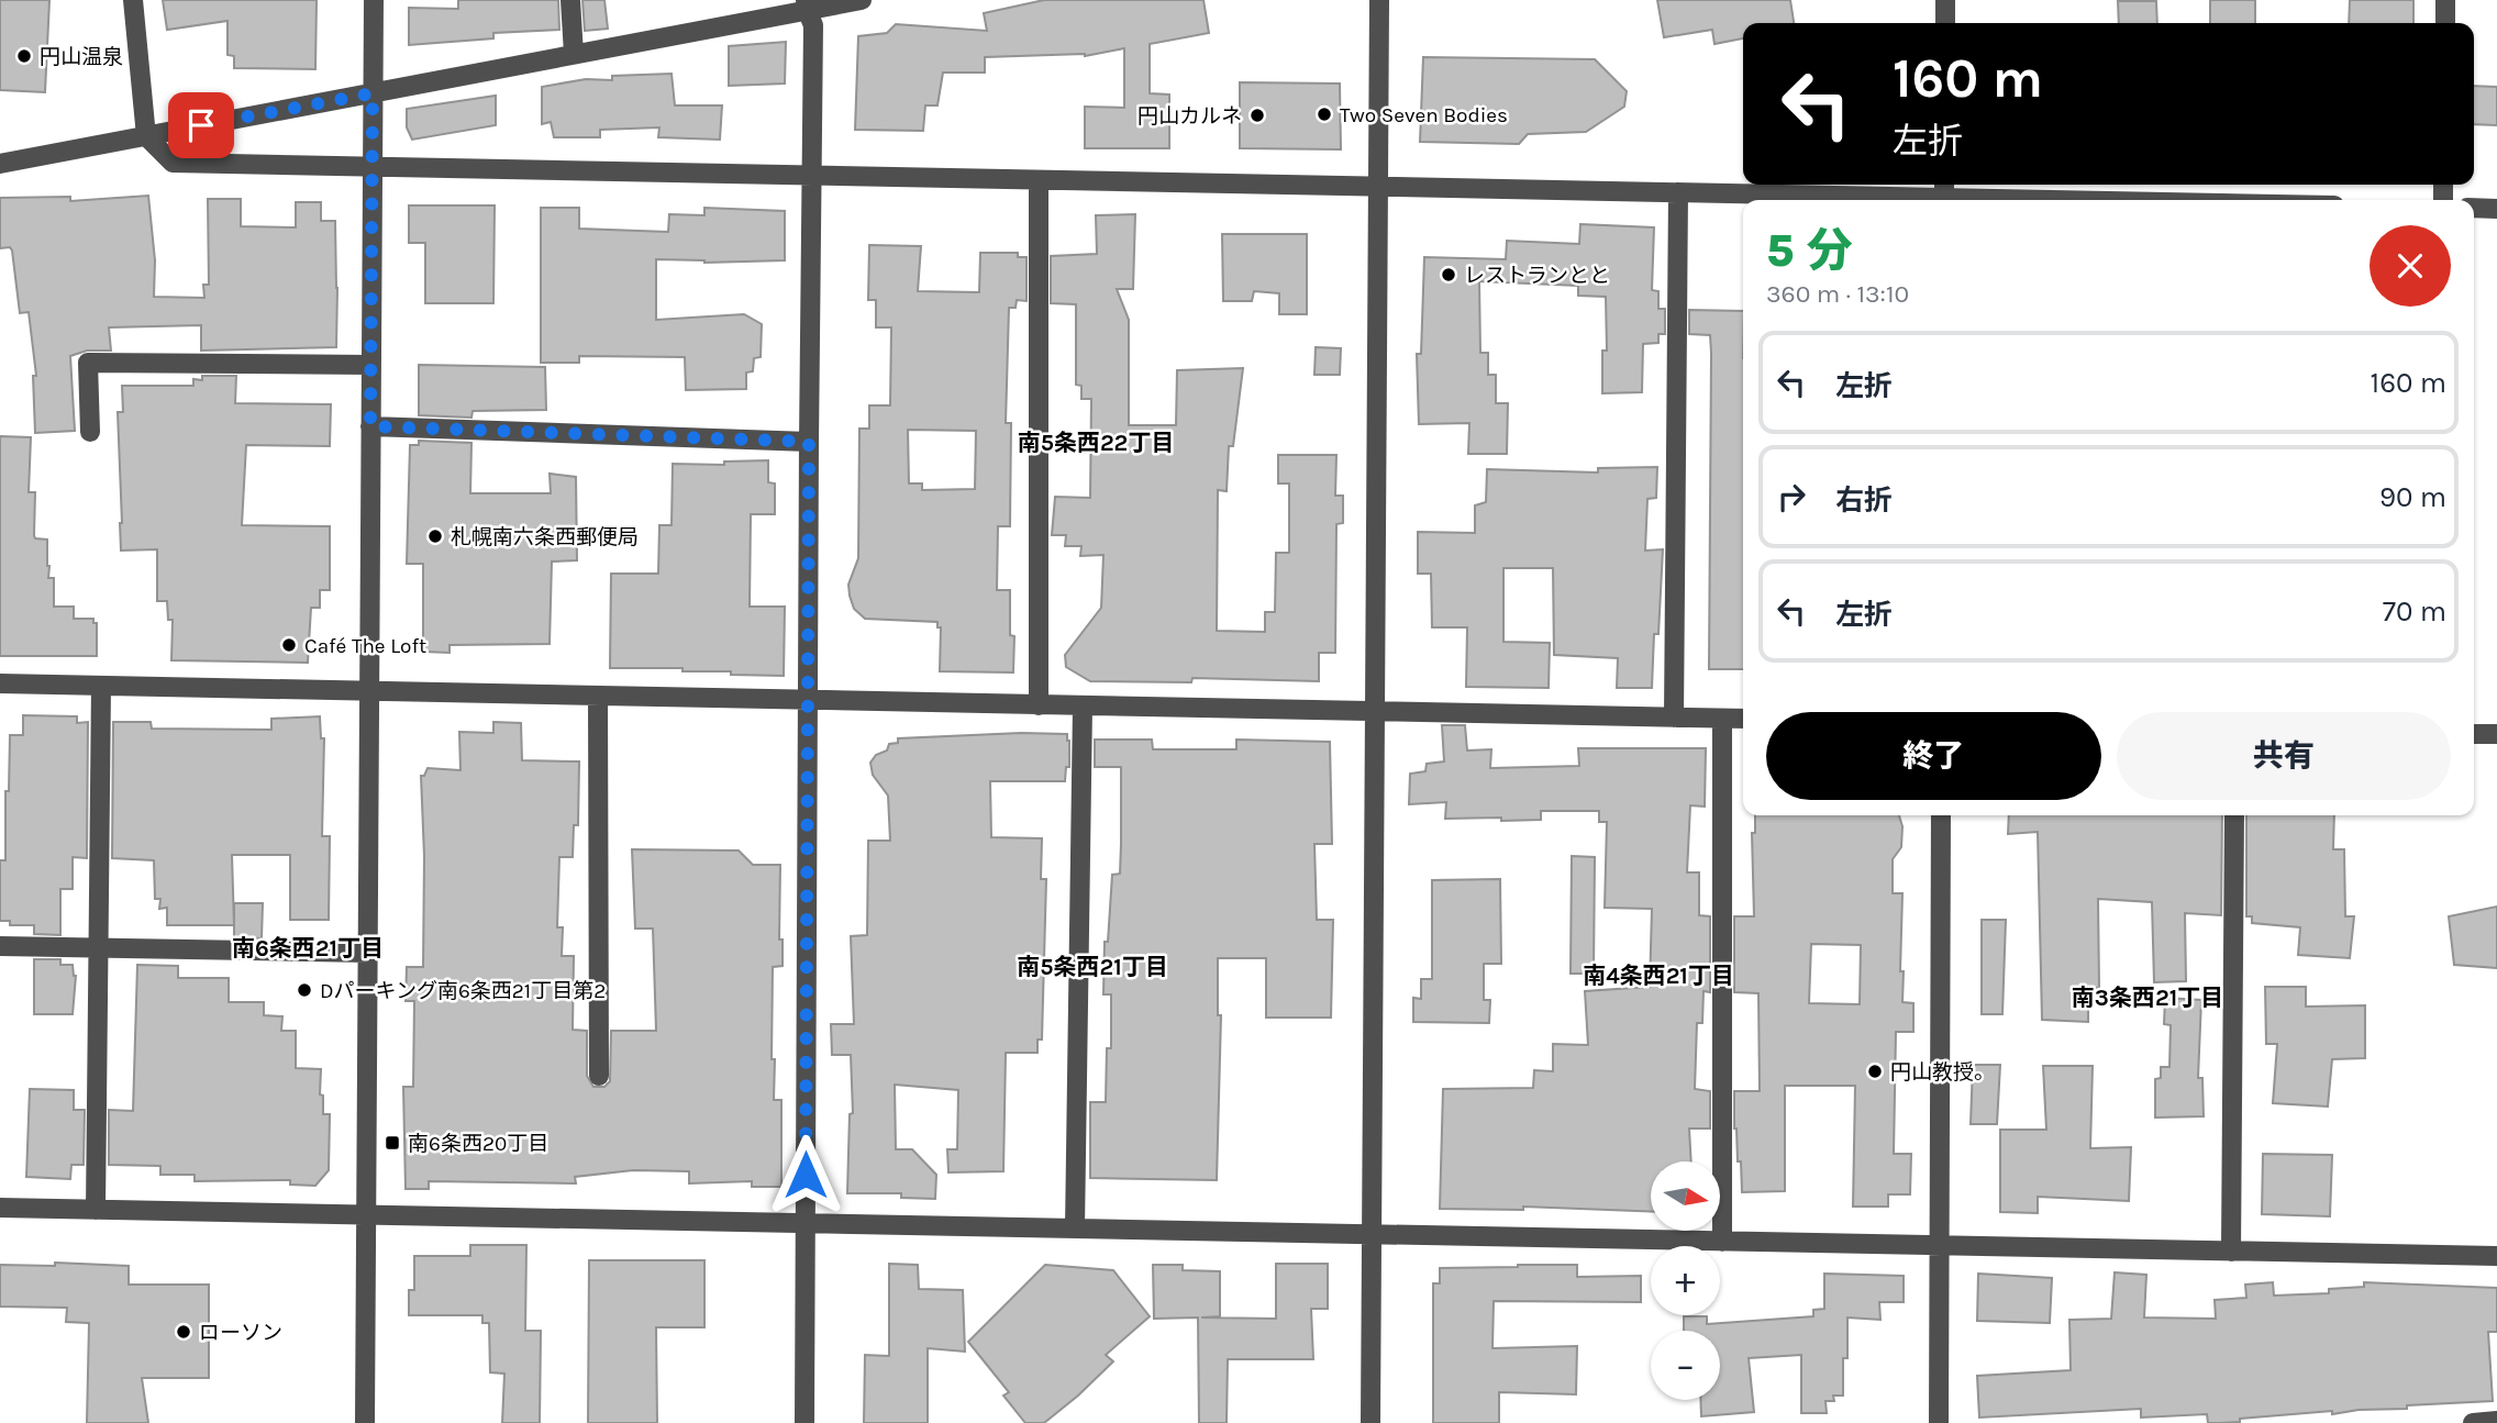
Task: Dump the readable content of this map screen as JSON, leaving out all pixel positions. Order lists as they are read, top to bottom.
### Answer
{
  "districts": [
    "南5条西22丁目",
    "南6条西21丁目",
    "南5条西21丁目",
    "南4条西21丁目",
    "南3条西21丁目"
  ],
  "places": {
    "other": [
      "円山温泉",
      "Two Seven Bodies",
      "円山カルネ",
      "レストランとと",
      "札幌南六条西郵便局",
      "Café The Loft",
      "Dパーキング南6条西21丁目第2",
      "円山教授。",
      "ローソン"
    ],
    "transit": ["南6条西20丁目"]
  },
  "north": "right",
  "page": {
    "turn": ["160 m", "左折"],
    "heading": ["5 分", "360 m · 13:10"],
    "list": [
      {
        "name": "左折",
        "value": "160 m"
      },
      {
        "name": "右折",
        "value": "90 m"
      },
      {
        "name": "左折",
        "value": "70 m"
      }
    ],
    "buttons": ["終了", "共有"],
    "map_buttons": ["+", "−"]
  }
}
